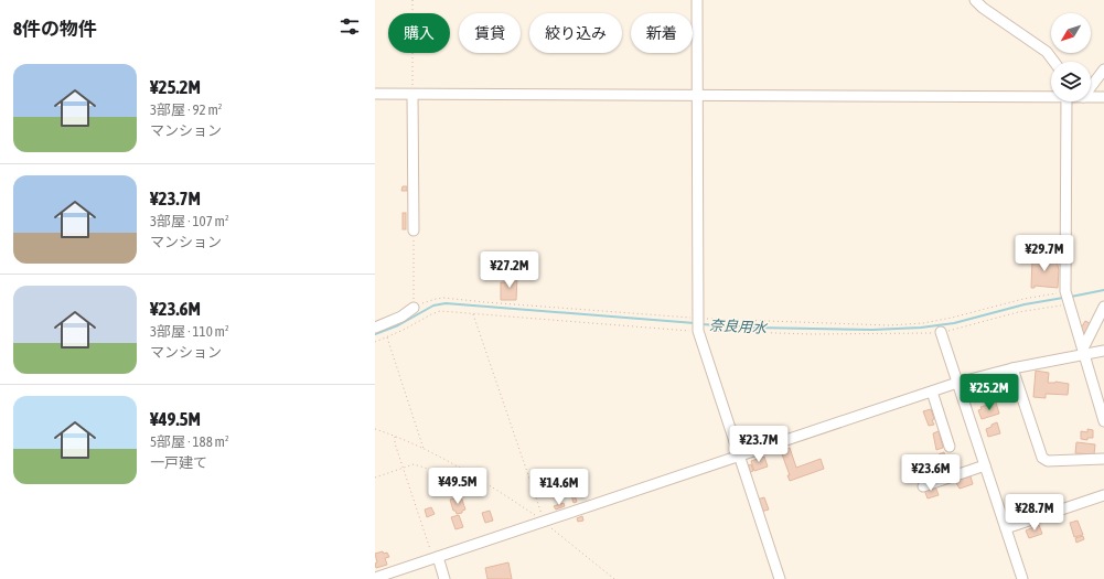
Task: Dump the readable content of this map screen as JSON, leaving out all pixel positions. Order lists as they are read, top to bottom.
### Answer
{
  "water": ["奈良用水"],
  "north": "bottom left",
  "page": {
    "heading": "8件の物件",
    "chip": [
      "購入",
      "賃貸",
      "絞り込み",
      "新着"
    ],
    "list": [
      {
        "name": "¥25.2M",
        "note": "3部屋 · 92 m² · マンション"
      },
      {
        "name": "¥23.7M",
        "note": "3部屋 · 107 m² · マンション"
      },
      {
        "name": "¥23.6M",
        "note": "3部屋 · 110 m² · マンション"
      },
      {
        "name": "¥49.5M",
        "note": "5部屋 · 188 m² · 一戸建て"
      }
    ],
    "price": [
      "¥29.7M",
      "¥27.2M",
      "¥25.2M",
      "¥23.7M",
      "¥23.6M",
      "¥49.5M",
      "¥14.6M",
      "¥28.7M"
    ]
  }
}
